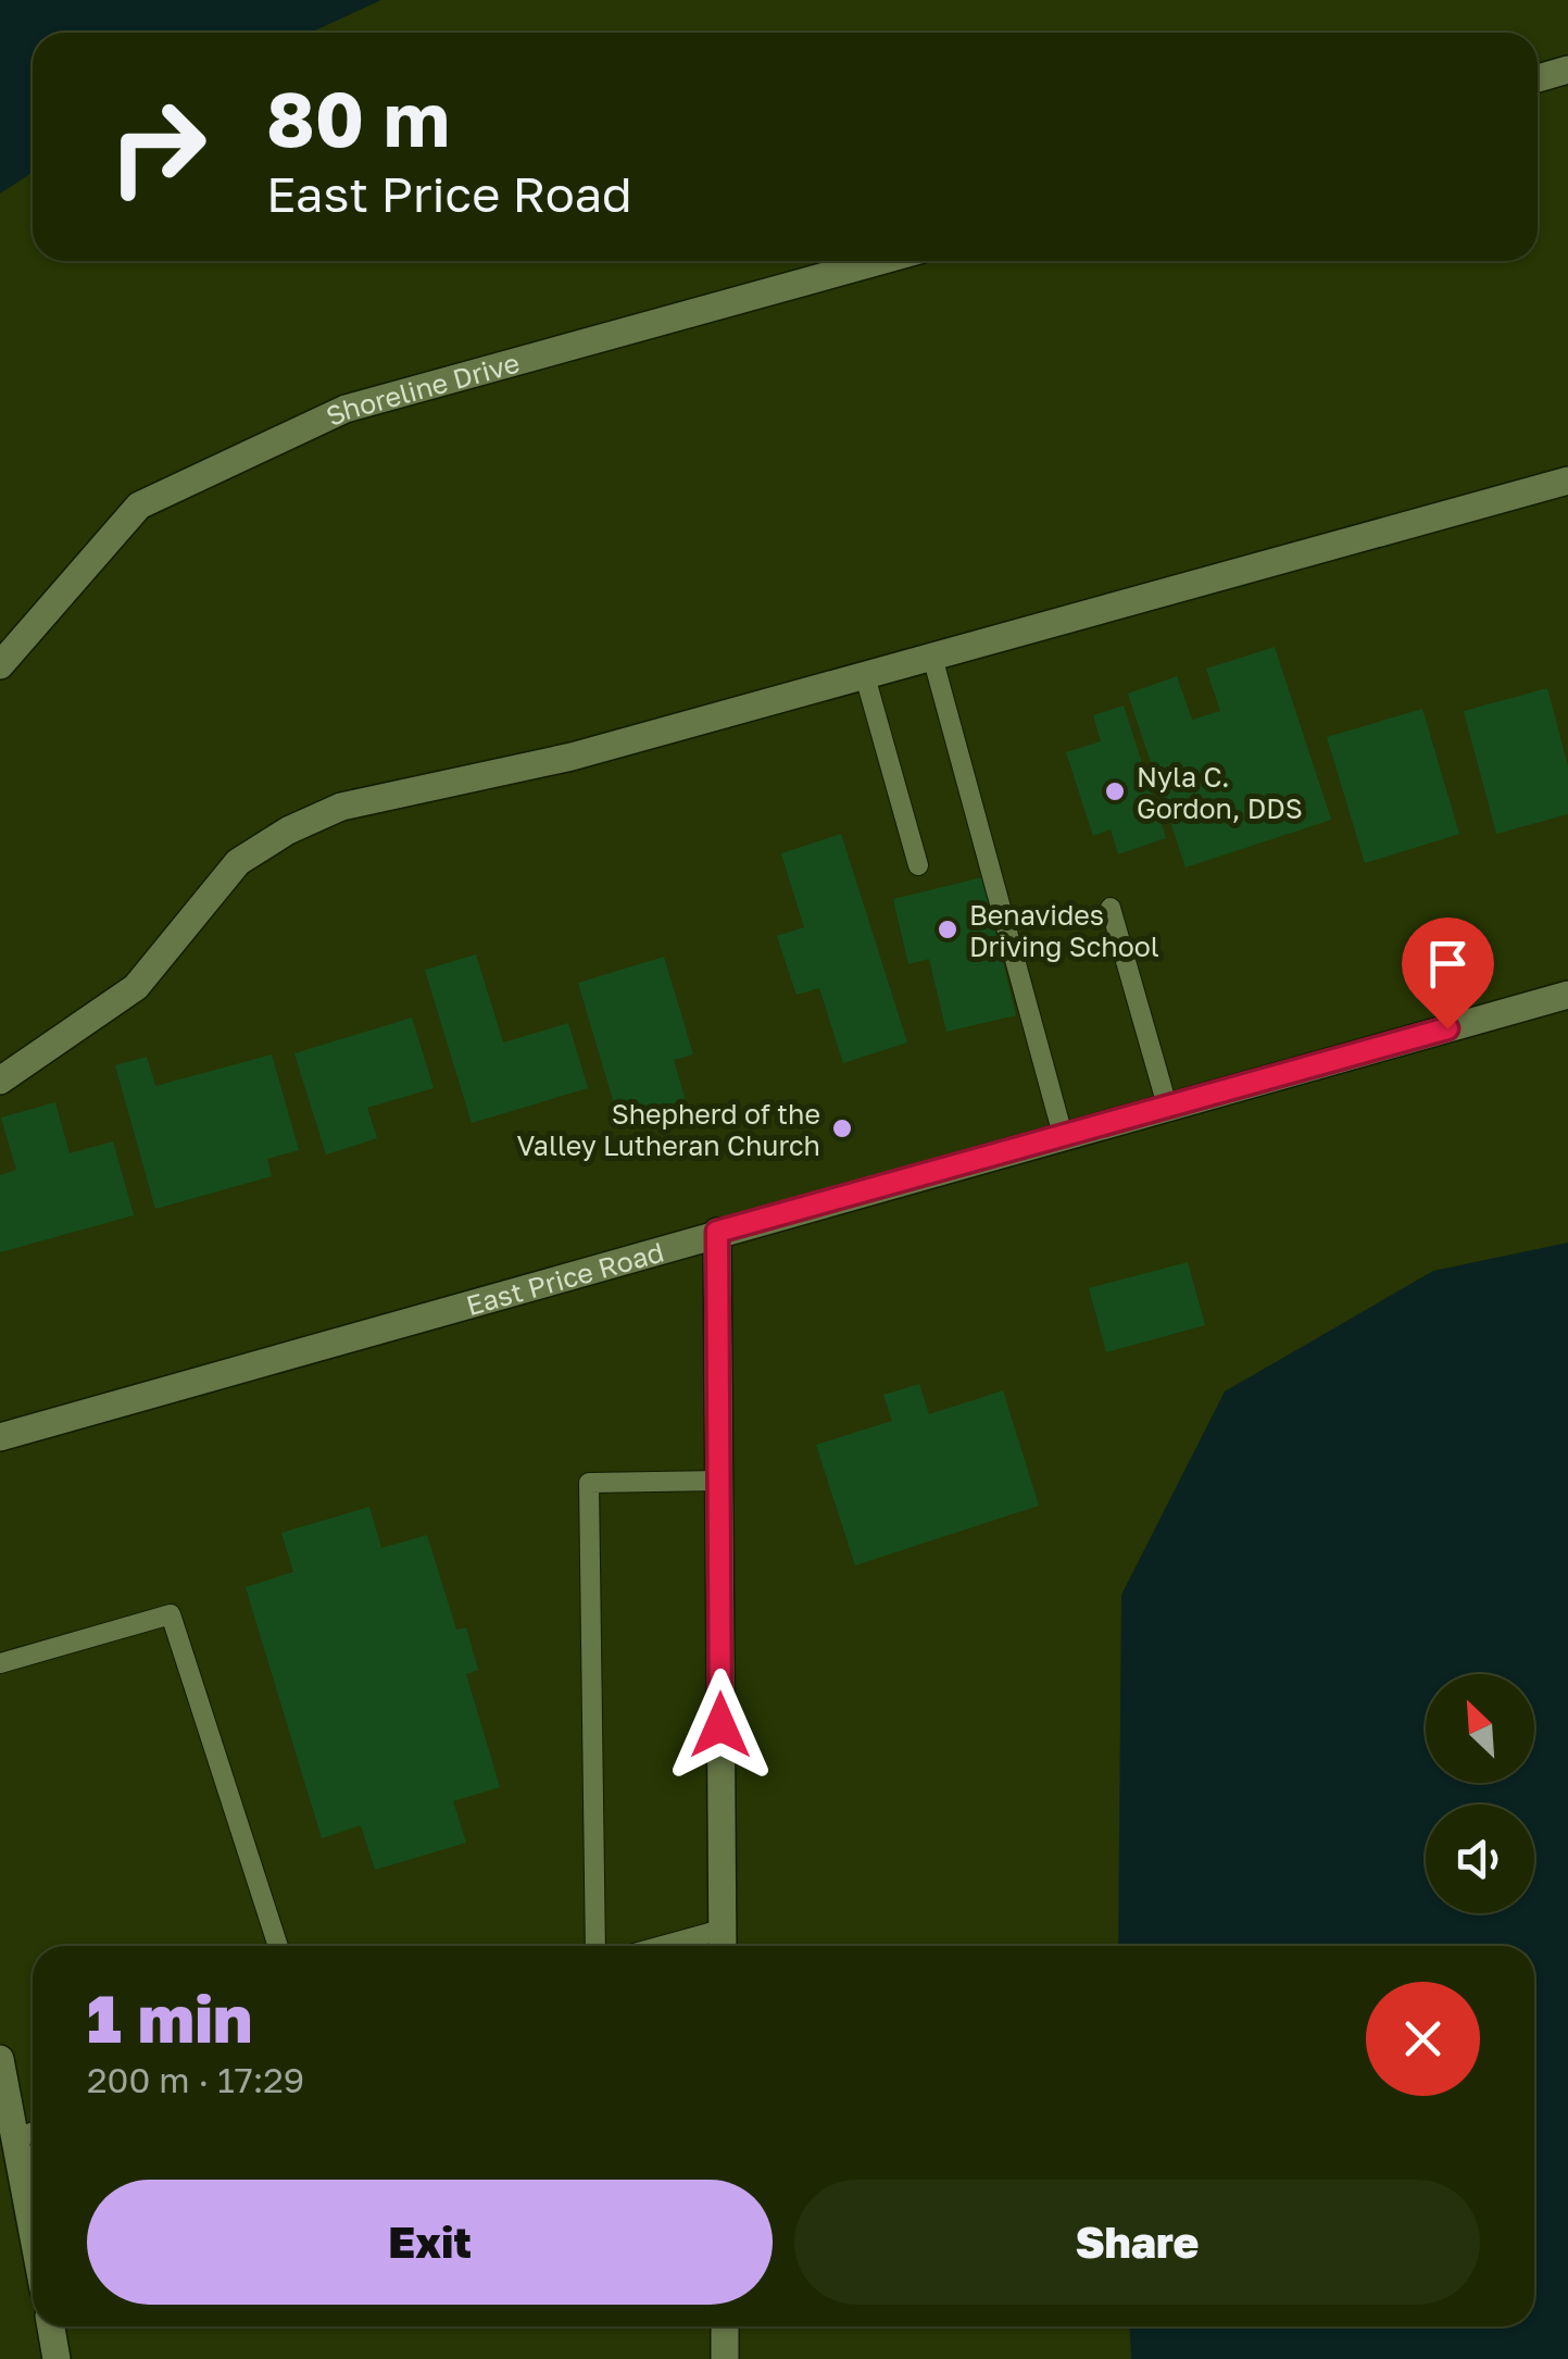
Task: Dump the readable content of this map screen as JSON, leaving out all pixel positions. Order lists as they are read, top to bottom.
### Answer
{
  "streets": {
    "street": ["Shoreline Drive", "East Price Road"]
  },
  "places": ["Nyla C. Gordon, DDS", "Benavides Driving School", "Shepherd of the Valley Lutheran Church"],
  "north": "top left",
  "page": {
    "turn": ["80 m", "East Price Road"],
    "heading": ["1 min", "200 m · 17:29"],
    "buttons": ["Exit", "Share"]
  }
}
